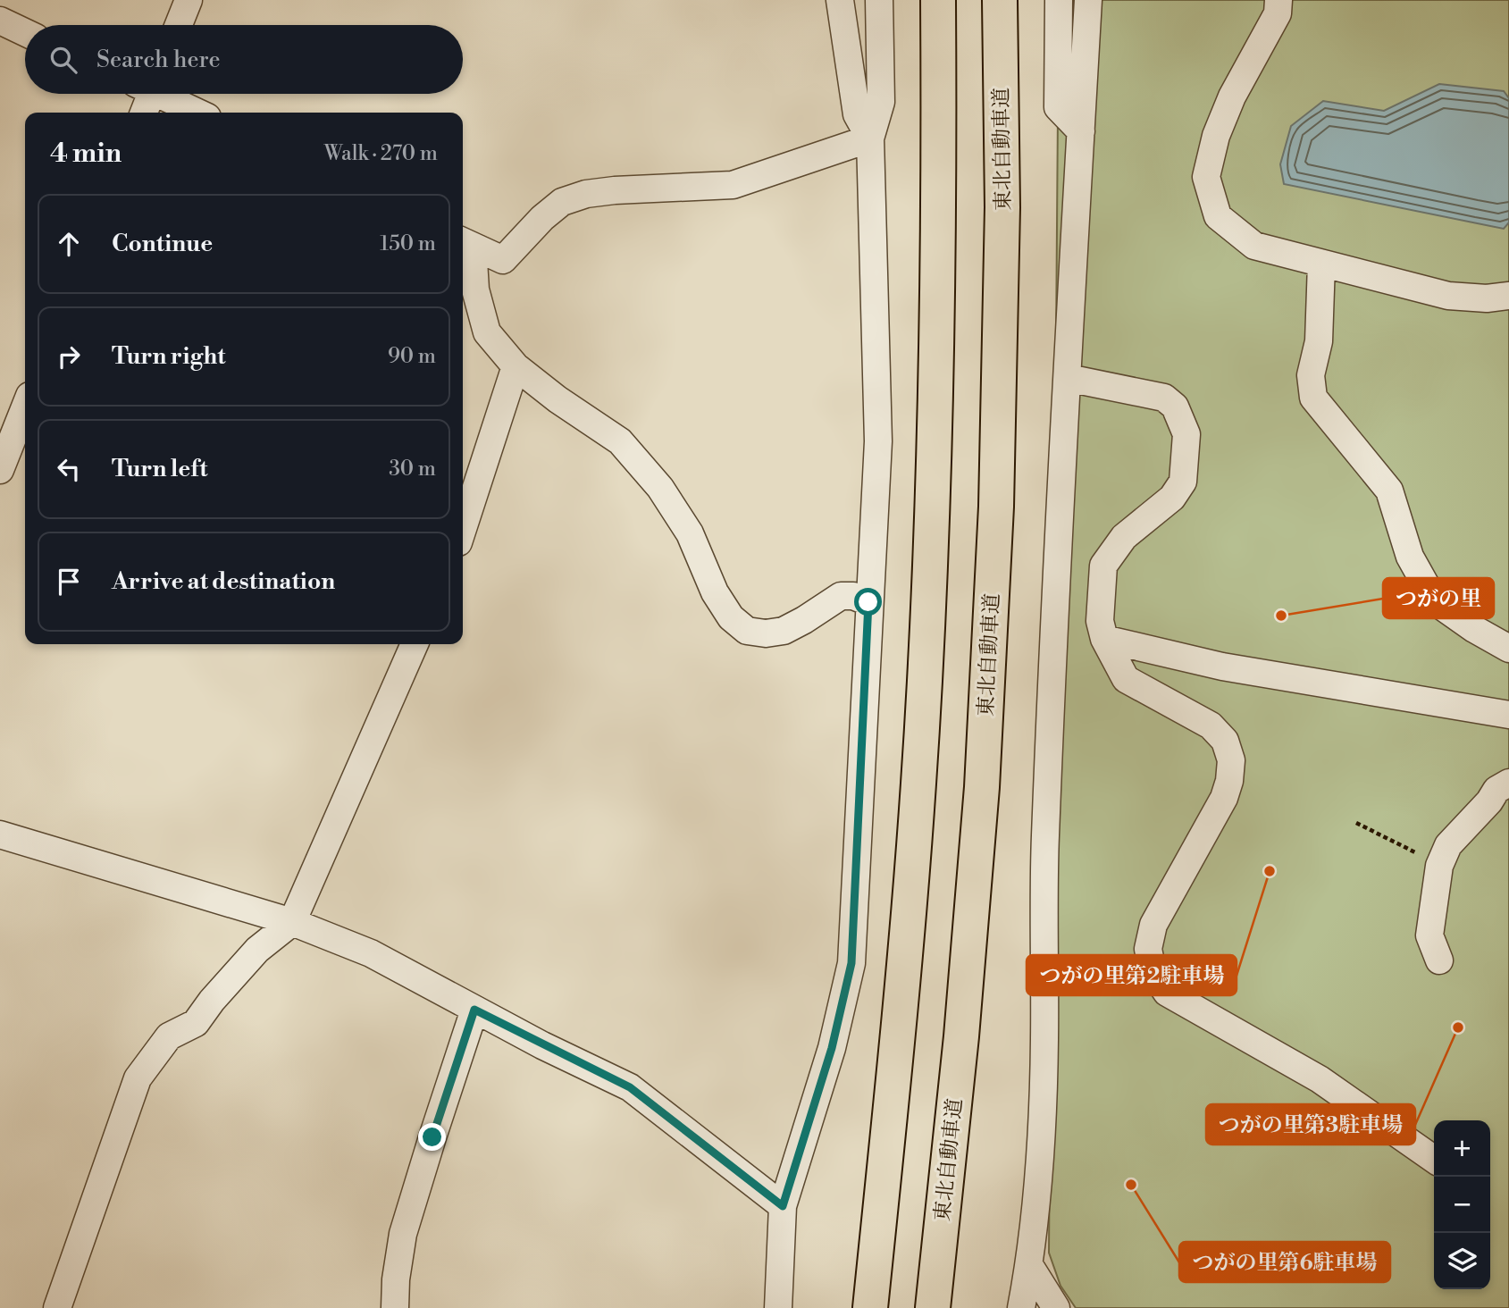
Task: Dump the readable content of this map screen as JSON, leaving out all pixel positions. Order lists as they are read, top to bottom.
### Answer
{
  "streets": {
    "highway": ["東北自動車道"]
  },
  "places": [
    "つがの里",
    "つがの里第2駐車場",
    "つがの里第3駐車場",
    "つがの里第6駐車場"
  ],
  "page": {
    "search": "Search here",
    "heading": ["4 min", "Walk · 270 m"],
    "list": [
      ["Continue", "150 m"],
      ["Turn right", "90 m"],
      ["Turn left", "30 m"],
      "Arrive at destination"
    ],
    "map_buttons": ["+", "−"]
  }
}
